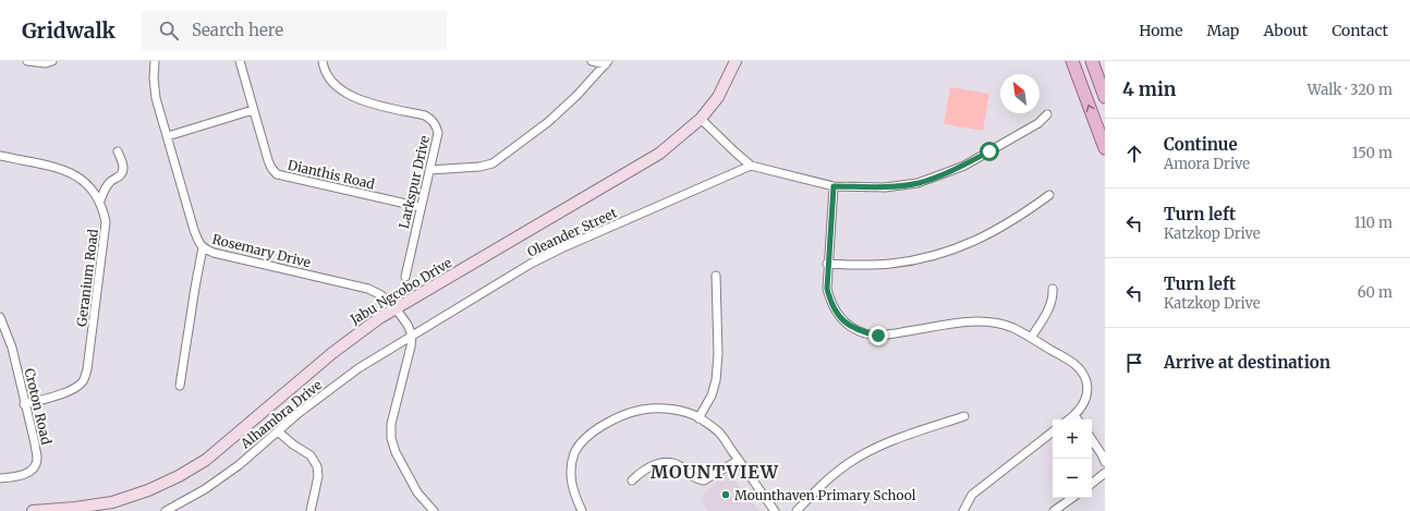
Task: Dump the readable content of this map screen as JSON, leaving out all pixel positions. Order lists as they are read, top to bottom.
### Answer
{
  "streets": {
    "main road": ["Jabu Ngcobo Drive"],
    "street": [
      "Dianthis Road",
      "Larkspur Drive",
      "Oleander Street",
      "Rosemary Drive",
      "Geranium Road",
      "Croton Road",
      "Alhambra Drive"
    ]
  },
  "crossings": [
    ["Dianthis Road", "Larkspur Drive"],
    ["Oleander Street", "Rosemary Drive"],
    ["Oleander Street", "Alhambra Drive"],
    ["Rosemary Drive", "Jabu Ngcobo Drive"],
    ["Rosemary Drive", "Alhambra Drive"],
    ["Geranium Road", "Croton Road"]
  ],
  "districts": ["MOUNTVIEW"],
  "places": ["Mounthaven Primary School"],
  "north": "top left",
  "page": {
    "header": "Gridwalk",
    "search": "Search here",
    "nav": [
      "Home",
      "Map",
      "About",
      "Contact"
    ],
    "heading": ["4 min", "Walk · 320 m"],
    "list": [
      ["Continue", "Amora Drive", "150 m"],
      ["Turn left", "Katzkop Drive", "110 m"],
      ["Turn left", "Katzkop Drive", "60 m"],
      "Arrive at destination"
    ],
    "map_buttons": ["+", "−"]
  }
}
